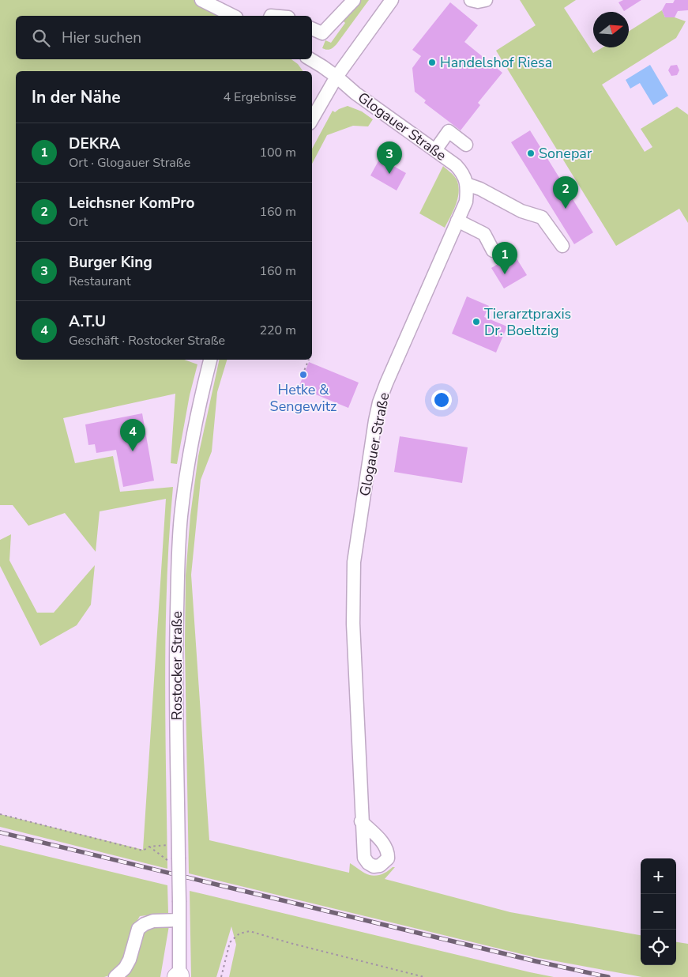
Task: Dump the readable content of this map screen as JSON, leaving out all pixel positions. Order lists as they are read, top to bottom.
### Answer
{
  "streets": {
    "street": ["Glogauer Straße", "Rostocker Straße"]
  },
  "places": [
    "Handelshof Riesa",
    "Sonepar",
    "Tierarztpraxis Dr. Boeltzig",
    "Hetke & Sengewitz"
  ],
  "north": "right",
  "page": {
    "search": "Hier suchen",
    "heading": ["In der Nähe", "4 Ergebnisse"],
    "list": [
      {
        "mark": "1",
        "name": "DEKRA",
        "note": "Ort · Glogauer Straße",
        "value": "100 m"
      },
      {
        "mark": "2",
        "name": "Leichsner KomPro",
        "note": "Ort",
        "value": "160 m"
      },
      {
        "mark": "3",
        "name": "Burger King",
        "note": "Restaurant",
        "value": "160 m"
      },
      {
        "mark": "4",
        "name": "A.T.U",
        "note": "Geschäft · Rostocker Straße",
        "value": "220 m"
      }
    ],
    "pins": [
      "3",
      "2",
      "1",
      "4"
    ],
    "map_buttons": ["+", "−"]
  }
}
